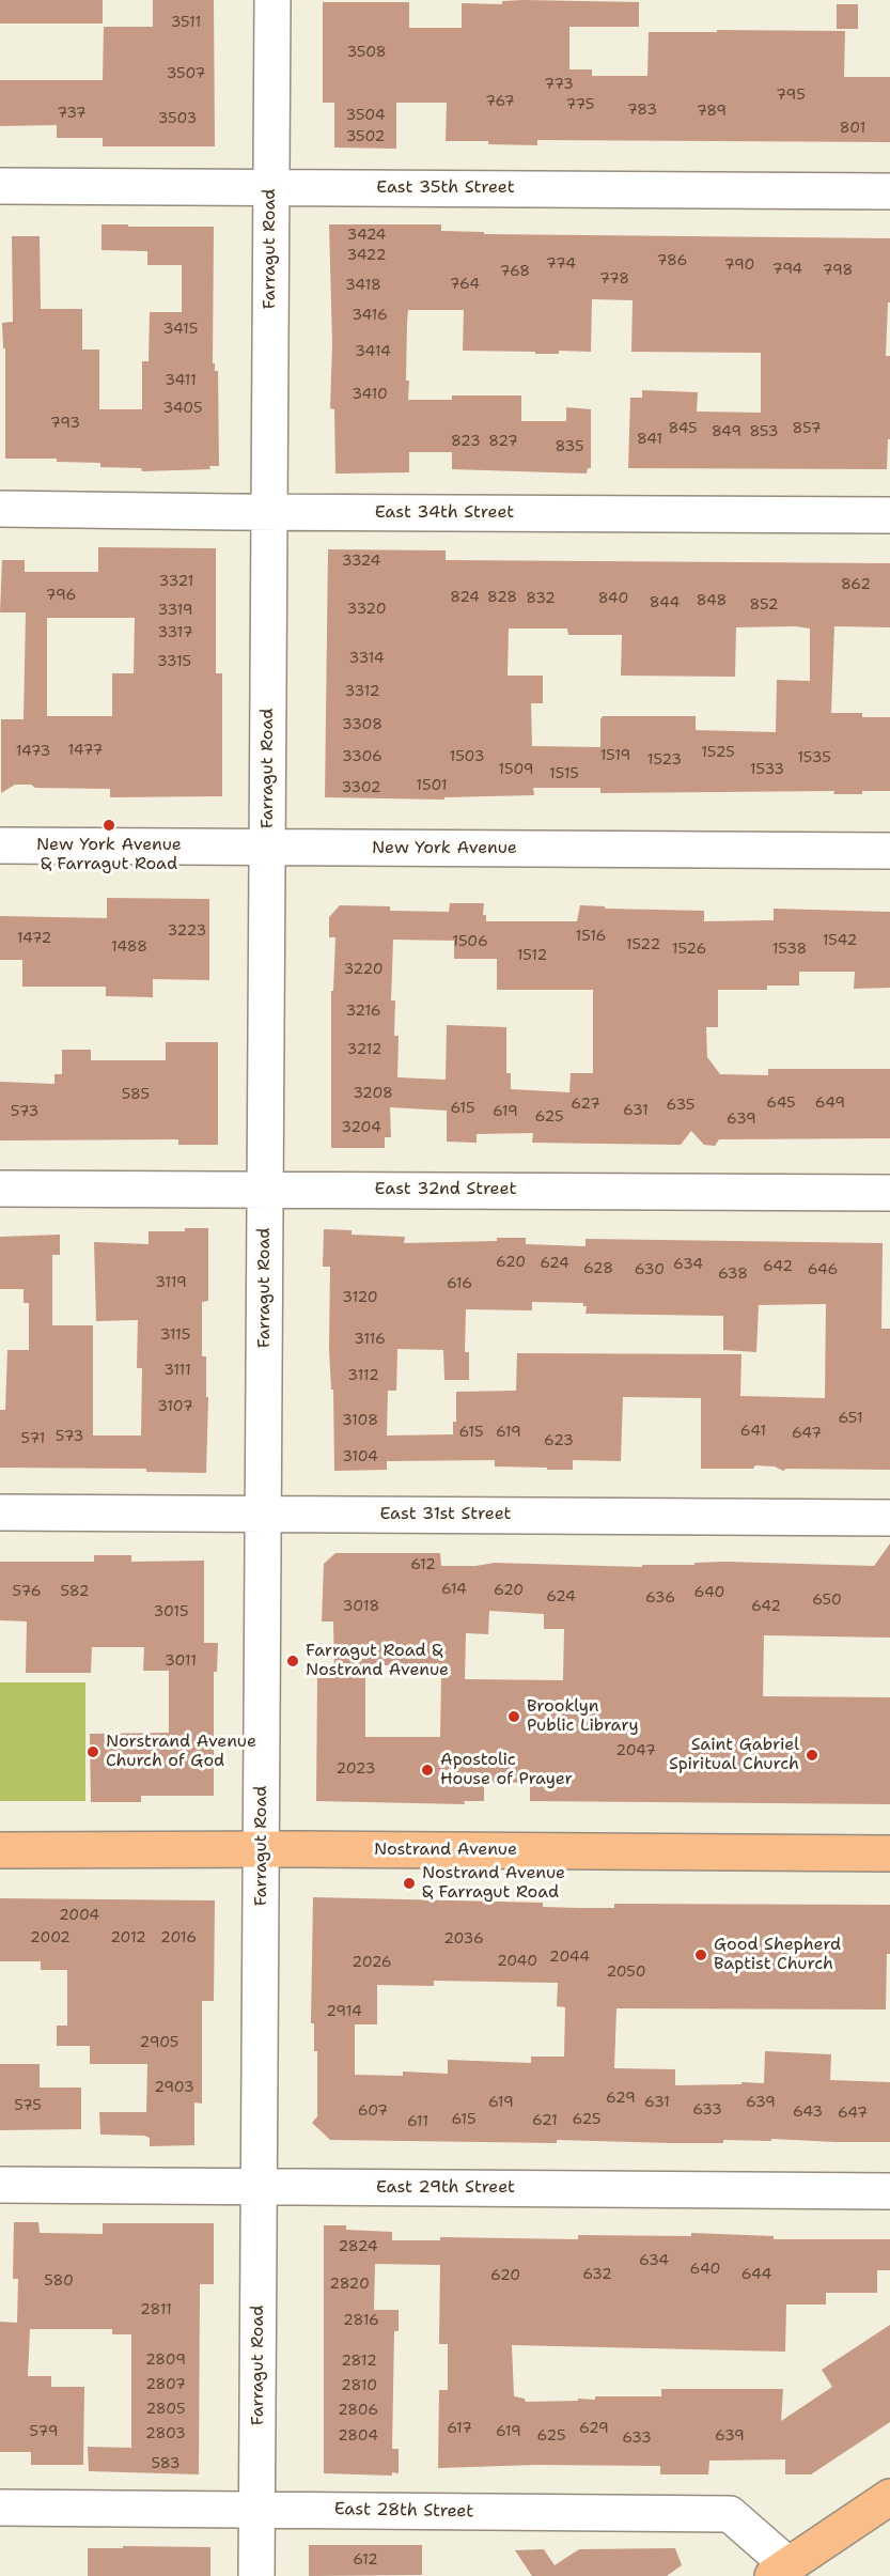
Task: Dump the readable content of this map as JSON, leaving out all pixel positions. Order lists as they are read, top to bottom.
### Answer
{
  "streets": {
    "main road": ["Nostrand Avenue"],
    "street": [
      "East 35th Street",
      "Farragut Road",
      "East 34th Street",
      "New York Avenue",
      "East 32nd Street",
      "East 31st Street",
      "East 29th Street",
      "East 28th Street"
    ]
  },
  "crossings": [
    ["East 35th Street", "Farragut Road"],
    ["Farragut Road", "East 34th Street"],
    ["Farragut Road", "New York Avenue"],
    ["Farragut Road", "East 32nd Street"],
    ["Farragut Road", "East 31st Street"],
    ["Farragut Road", "Nostrand Avenue"],
    ["Farragut Road", "East 29th Street"],
    ["Farragut Road", "East 28th Street"]
  ],
  "places": [
    "New York Avenue & Farragut Road",
    "Farragut Road & Nostrand Avenue",
    "Brooklyn Public Library",
    "Norstrand Avenue Church of God",
    "Saint Gabriel Spiritual Church",
    "Apostolic House of Prayer",
    "Nostrand Avenue & Farragut Road",
    "Good Shepherd Baptist Church"
  ],
  "house_numbers": [
    "3511",
    "3508",
    "3507",
    "773",
    "795",
    "767",
    "775",
    "783",
    "789",
    "737",
    "3504",
    "3503",
    "801",
    "3502",
    "3424",
    "3422",
    "786",
    "774",
    "790",
    "794",
    "798",
    "768",
    "778",
    "764",
    "3418",
    "3416",
    "3415",
    "3414",
    "3411",
    "3410",
    "3405",
    "793",
    "845",
    "857",
    "849",
    "853",
    "841",
    "823",
    "827",
    "835",
    "3324",
    "3321",
    "862",
    "796",
    "824",
    "828",
    "832",
    "840",
    "848",
    "844",
    "852",
    "3320",
    "3319",
    "3317",
    "3314",
    "3315",
    "3312",
    "3308",
    "1477",
    "1473",
    "1525",
    "1519",
    "3306",
    "1503",
    "1535",
    "1523",
    "1509",
    "1533",
    "1515",
    "1501",
    "3302",
    "3223",
    "1516",
    "1472",
    "1542",
    "1506",
    "1522",
    "1488",
    "1526",
    "1538",
    "1512",
    "3220",
    "3216",
    "3212",
    "3208",
    "585",
    "645",
    "649",
    "627",
    "635",
    "615",
    "631",
    "573",
    "619",
    "625",
    "639",
    "3204",
    "620",
    "624",
    "634",
    "642",
    "628",
    "630",
    "646",
    "638",
    "3119",
    "616",
    "3120",
    "3115",
    "3116",
    "3111",
    "3112",
    "3107",
    "651",
    "3108",
    "641",
    "615",
    "619",
    "647",
    "573",
    "571",
    "623",
    "3104",
    "612",
    "614",
    "620",
    "576",
    "582",
    "640",
    "624",
    "636",
    "650",
    "3018",
    "642",
    "3015",
    "3011",
    "2047",
    "2023",
    "2004",
    "2002",
    "2012",
    "2016",
    "2036",
    "2044",
    "2040",
    "2026",
    "2050",
    "2914",
    "2905",
    "2903",
    "629",
    "619",
    "631",
    "639",
    "575",
    "633",
    "607",
    "643",
    "647",
    "615",
    "625",
    "621",
    "611",
    "2824",
    "634",
    "640",
    "632",
    "644",
    "620",
    "580",
    "2820",
    "2811",
    "2816",
    "2809",
    "2812",
    "2807",
    "2810",
    "2805",
    "2806",
    "617",
    "629",
    "579",
    "619",
    "2803",
    "2804",
    "625",
    "639",
    "633",
    "583",
    "612"
  ]
}
